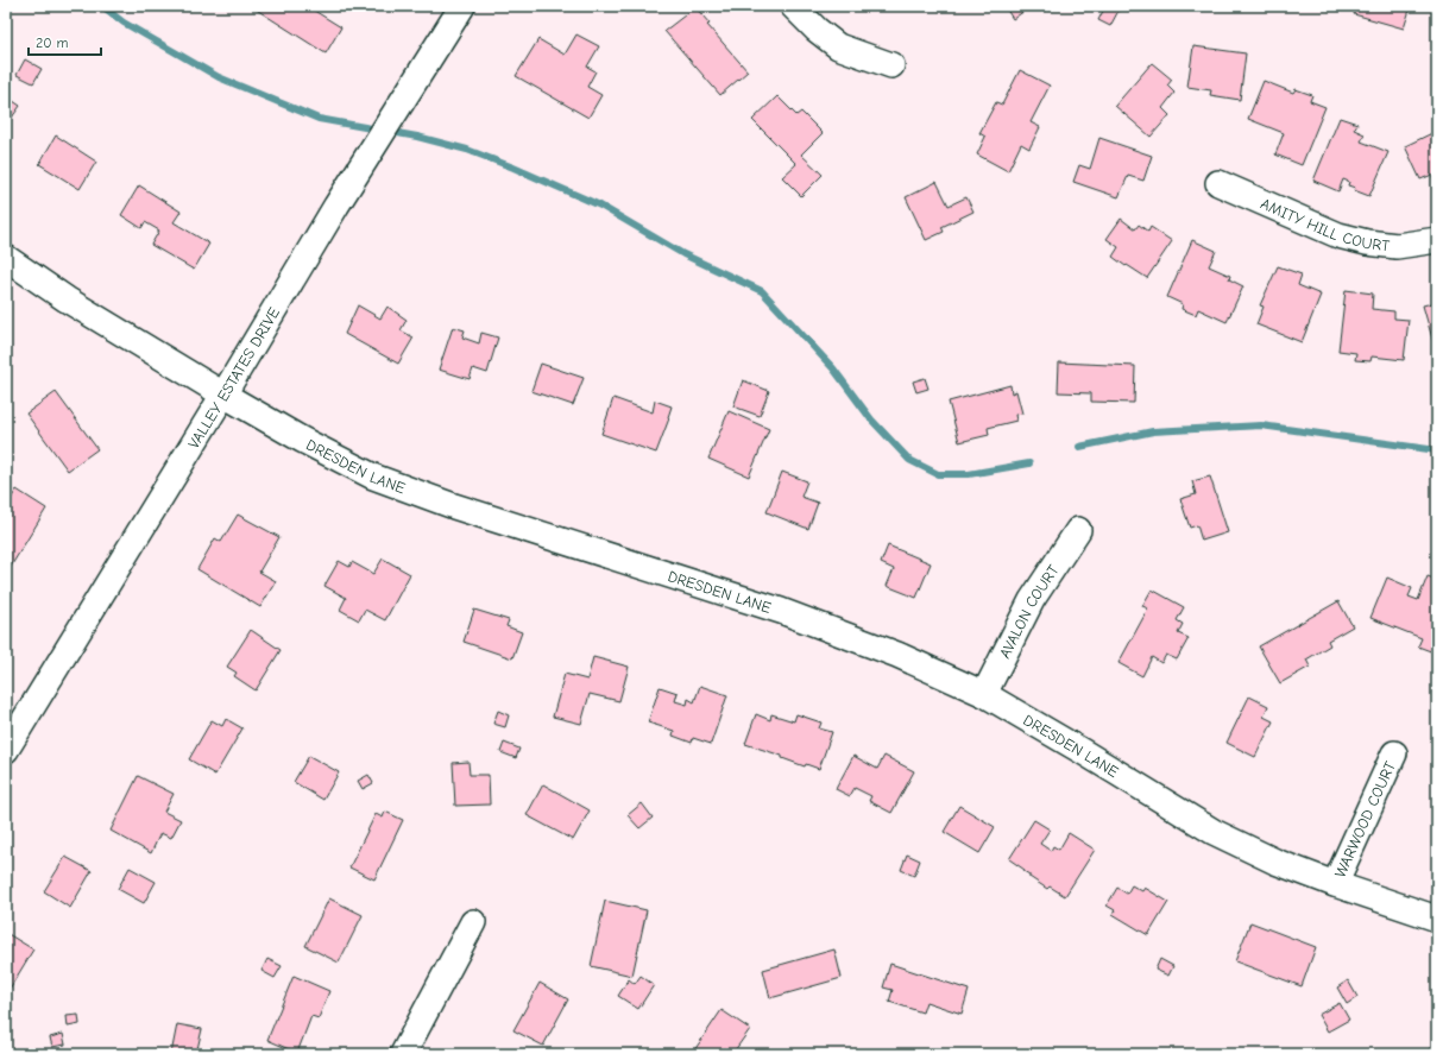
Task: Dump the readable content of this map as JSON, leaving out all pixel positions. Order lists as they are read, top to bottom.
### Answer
{
  "streets": {
    "street": [
      "AMITY HILL COURT",
      "VALLEY ESTATES DRIVE",
      "DRESDEN LANE",
      "AVALON COURT",
      "WARWOOD COURT"
    ]
  },
  "crossings": [
    ["VALLEY ESTATES DRIVE", "DRESDEN LANE"],
    ["DRESDEN LANE", "AVALON COURT"],
    ["DRESDEN LANE", "WARWOOD COURT"]
  ],
  "scale_bar": "20 m"
}
